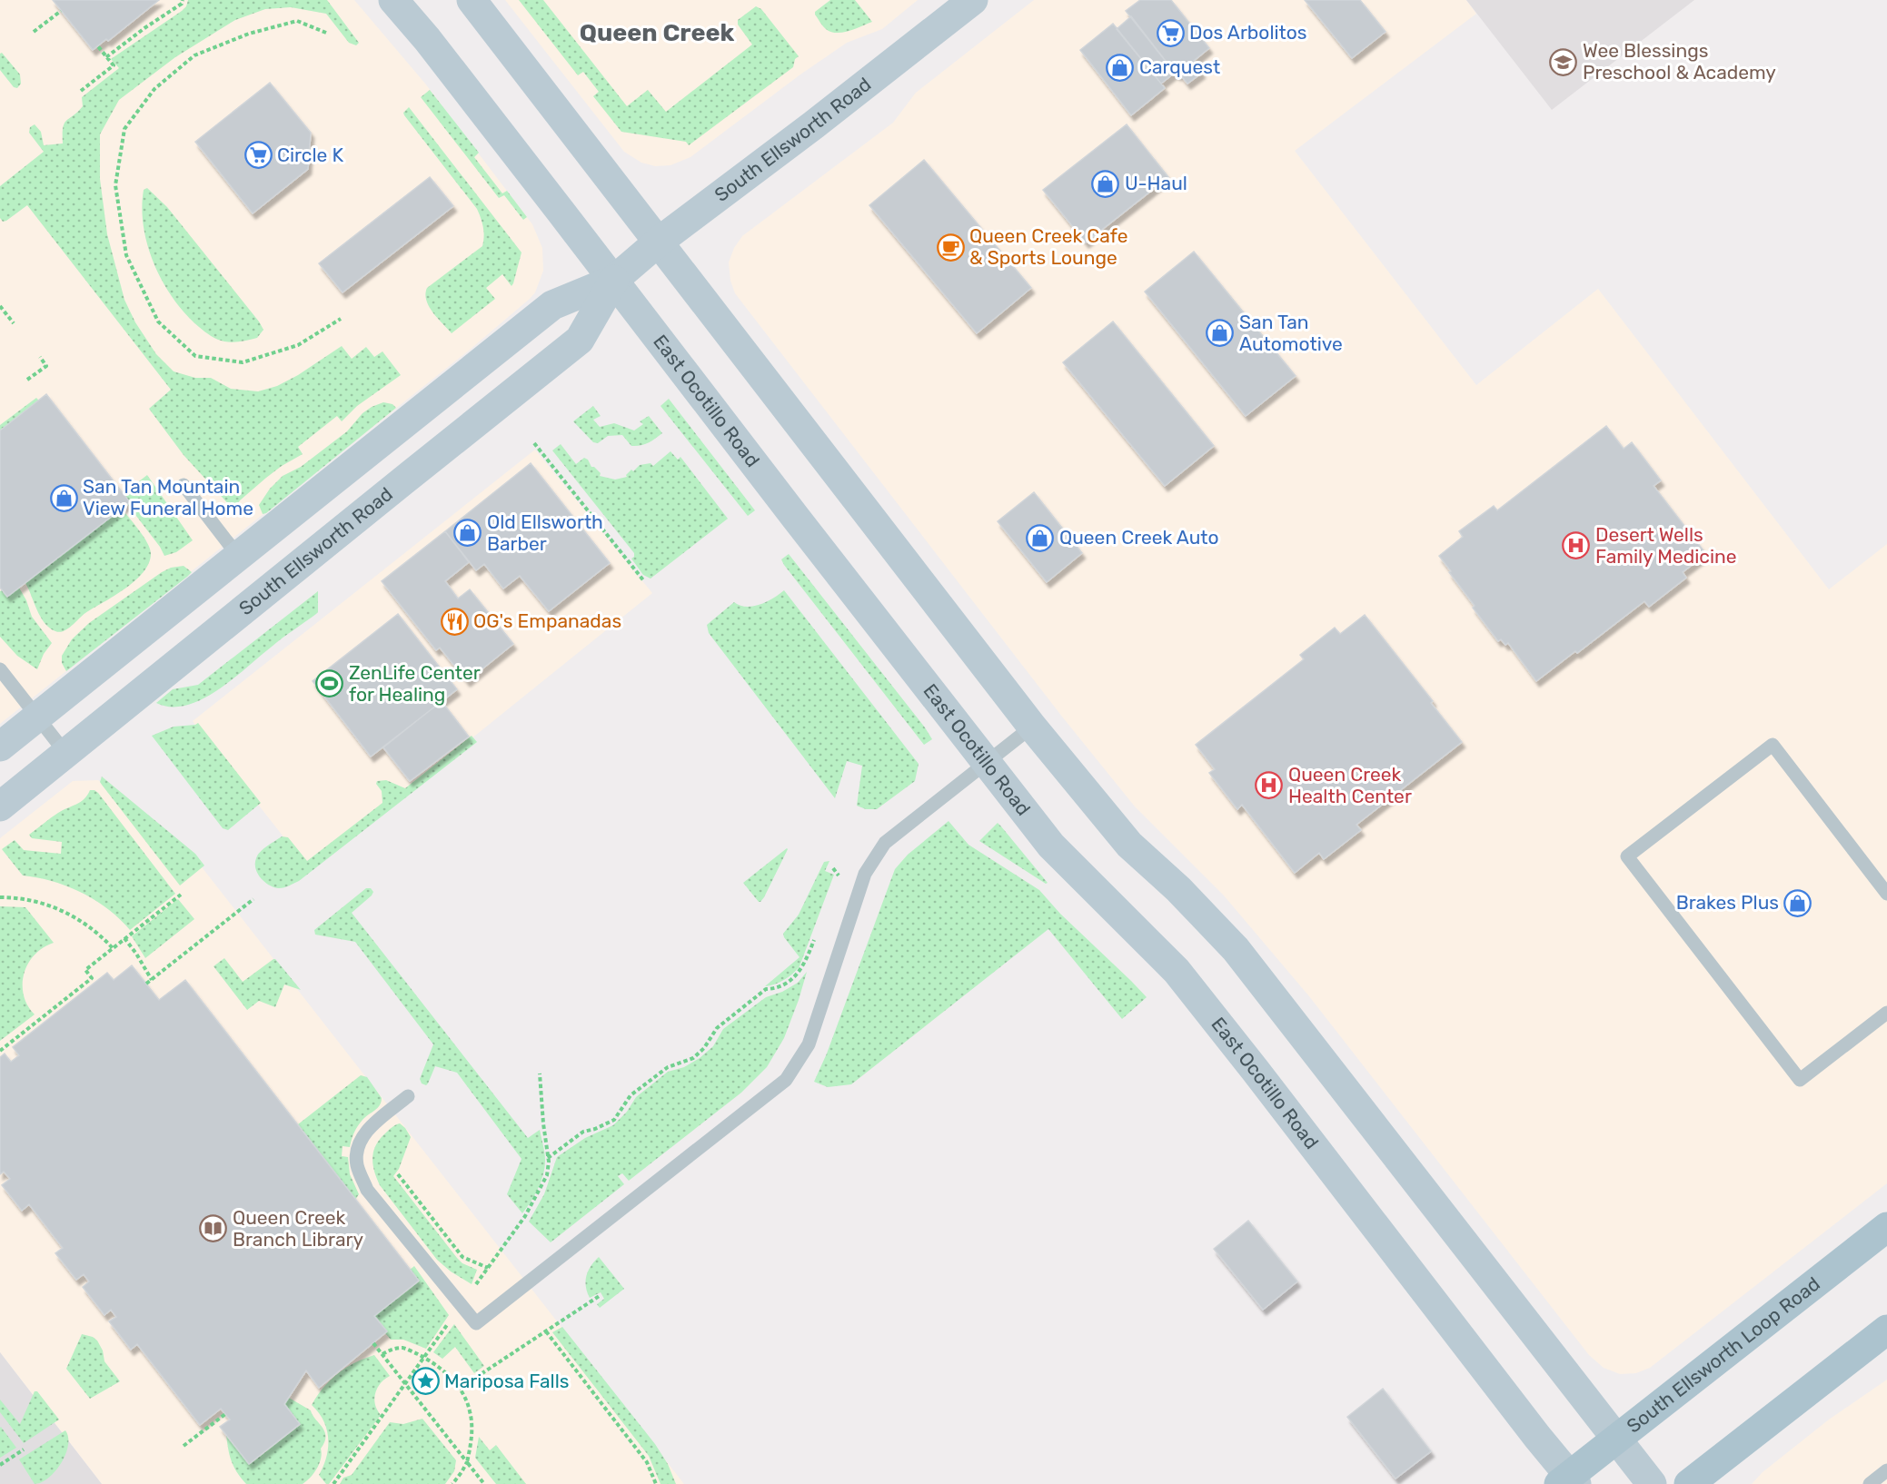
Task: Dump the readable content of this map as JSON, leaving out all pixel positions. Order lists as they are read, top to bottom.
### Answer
{
  "streets": {
    "main road": ["South Ellsworth Road", "East Ocotillo Road", "South Ellsworth Loop Road"]
  },
  "crossings": [
    ["South Ellsworth Road", "East Ocotillo Road"],
    ["East Ocotillo Road", "South Ellsworth Loop Road"]
  ],
  "districts": ["Queen Creek"],
  "places": {
    "supermarket": ["Dos Arbolitos", "Circle K"],
    "school or university": ["Wee Blessings Preschool & Academy"],
    "shop": [
      "Carquest",
      "U-Haul",
      "San Tan Automotive",
      "San Tan Mountain View Funeral Home",
      "Old Ellsworth Barber",
      "Queen Creek Auto",
      "Brakes Plus"
    ],
    "cafe": ["Queen Creek Cafe & Sports Lounge"],
    "hospital": ["Desert Wells Family Medicine", "Queen Creek Health Center"],
    "restaurant": ["OG's Empanadas"],
    "sports": ["ZenLife Center for Healing"],
    "library": ["Queen Creek Branch Library"],
    "place": ["Mariposa Falls"]
  }
}
